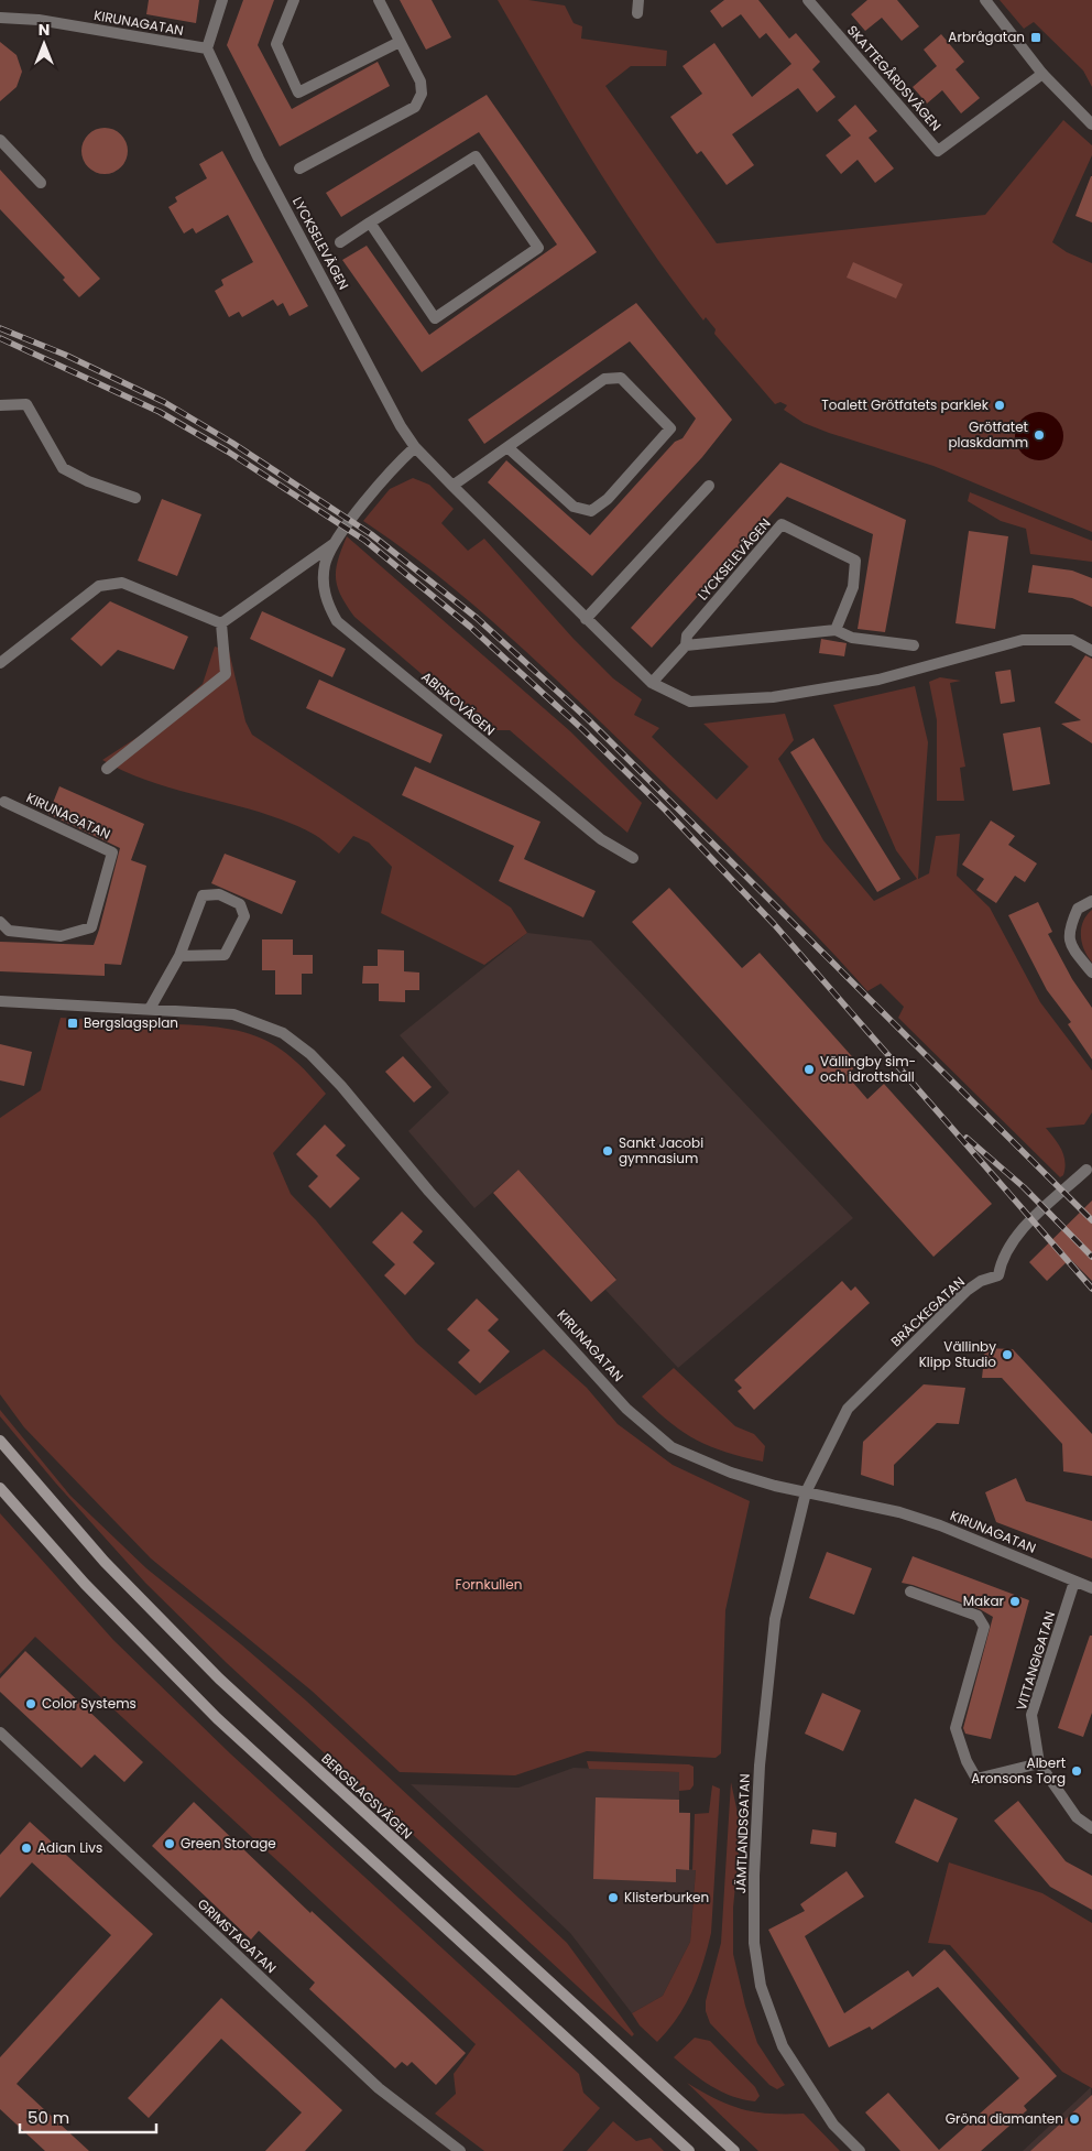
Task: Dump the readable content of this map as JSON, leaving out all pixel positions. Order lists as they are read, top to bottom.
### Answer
{
  "streets": {
    "main road": ["BERGSLAGSVÄGEN"],
    "street": [
      "KIRUNAGATAN",
      "SKATTEGÅRDSVÄGEN",
      "LYCKSELEVÄGEN",
      "ABISKOVÄGEN",
      "BRÄCKEGATAN",
      "VITTANGIGATAN",
      "JÄMTLANDSGATAN",
      "GRIMSTAGATAN"
    ]
  },
  "crossings": [
    ["KIRUNAGATAN", "LYCKSELEVÄGEN"],
    ["KIRUNAGATAN", "BRÄCKEGATAN"],
    ["KIRUNAGATAN", "VITTANGIGATAN"],
    ["KIRUNAGATAN", "JÄMTLANDSGATAN"],
    ["LYCKSELEVÄGEN", "ABISKOVÄGEN"],
    ["BRÄCKEGATAN", "JÄMTLANDSGATAN"]
  ],
  "parks": ["Fornkullen"],
  "places": {
    "transit": ["Arbrågatan", "Bergslagsplan"],
    "other": [
      "Toalett Grötfatets parklek",
      "Grötfatet plaskdamm",
      "Vällingby sim- och idrottshall",
      "Sankt Jacobi gymnasium",
      "Vällinby Klipp Studio",
      "Makar",
      "Color Systems",
      "Albert Aronsons Torg",
      "Green Storage",
      "Adian Livs",
      "Klisterburken",
      "Gröna diamanten"
    ]
  },
  "scale_bar": "50 m",
  "north": "top"
}
